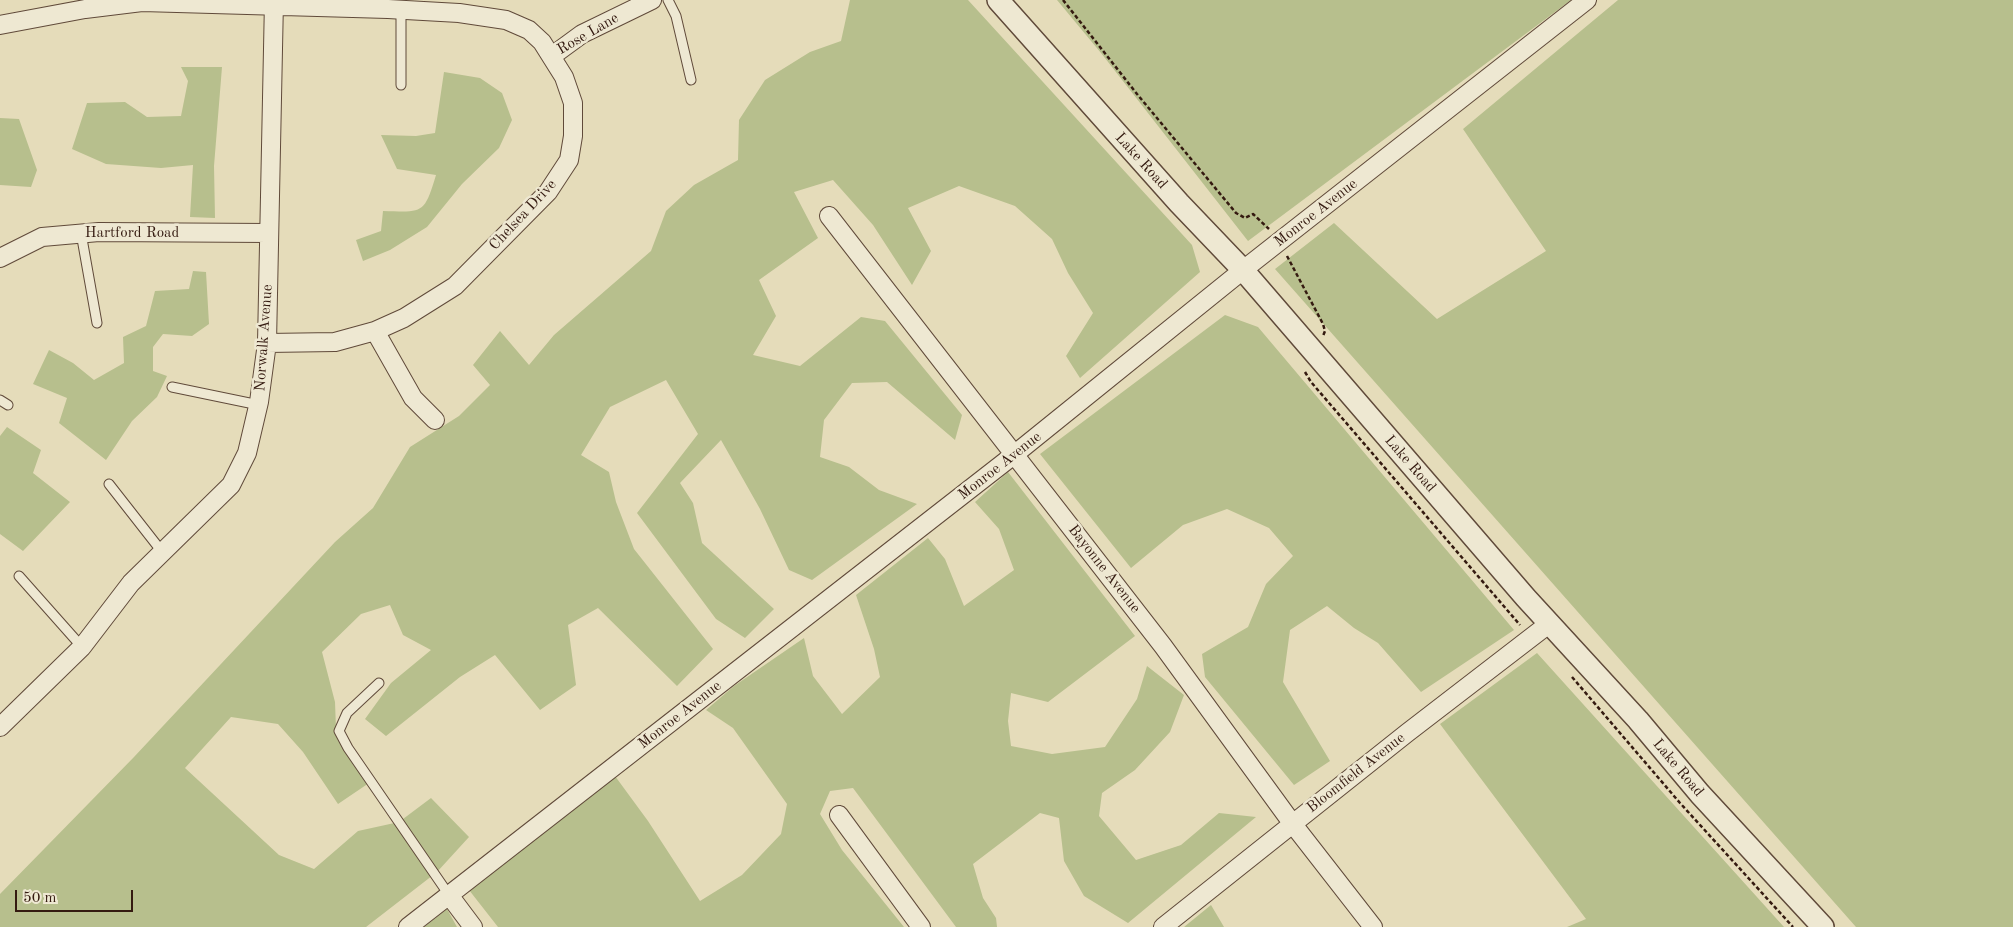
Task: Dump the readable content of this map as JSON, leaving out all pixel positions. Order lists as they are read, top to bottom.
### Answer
{
  "streets": {
    "street": [
      "Rose Lane",
      "Lake Road",
      "Monroe Avenue",
      "Chelsea Drive",
      "Hartford Road",
      "Norwalk Avenue",
      "Bayonne Avenue",
      "Bloomfield Avenue"
    ]
  },
  "crossings": [
    ["Rose Lane", "Chelsea Drive"],
    ["Lake Road", "Monroe Avenue"],
    ["Lake Road", "Bloomfield Avenue"],
    ["Monroe Avenue", "Bayonne Avenue"],
    ["Chelsea Drive", "Norwalk Avenue"],
    ["Hartford Road", "Norwalk Avenue"],
    ["Bayonne Avenue", "Bloomfield Avenue"]
  ],
  "scale_bar": "50 m"
}
